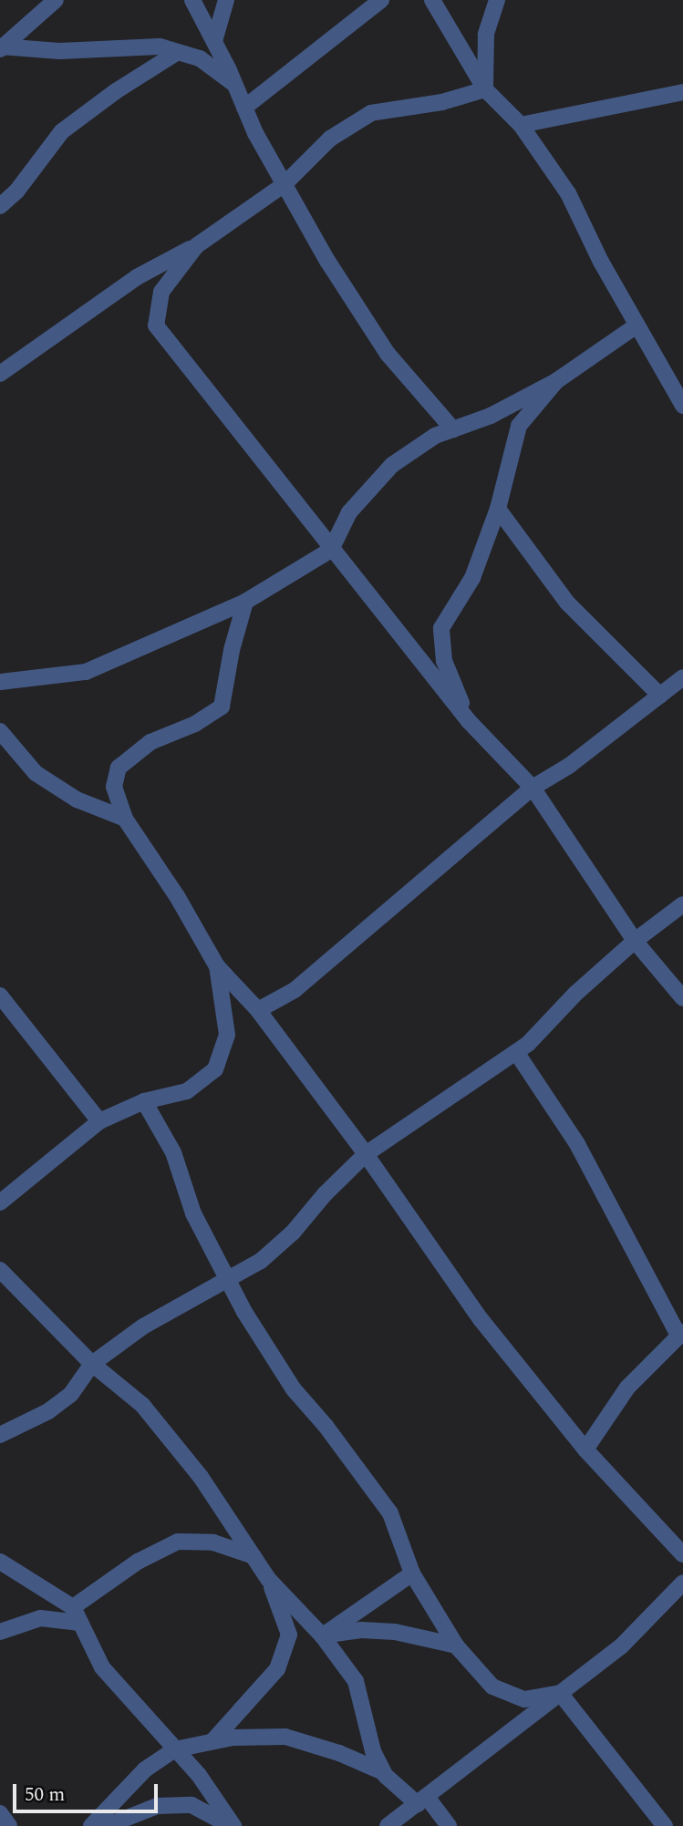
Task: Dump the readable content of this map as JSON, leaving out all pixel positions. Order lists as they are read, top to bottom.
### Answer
{
  "scale_bar": "50 m"
}
